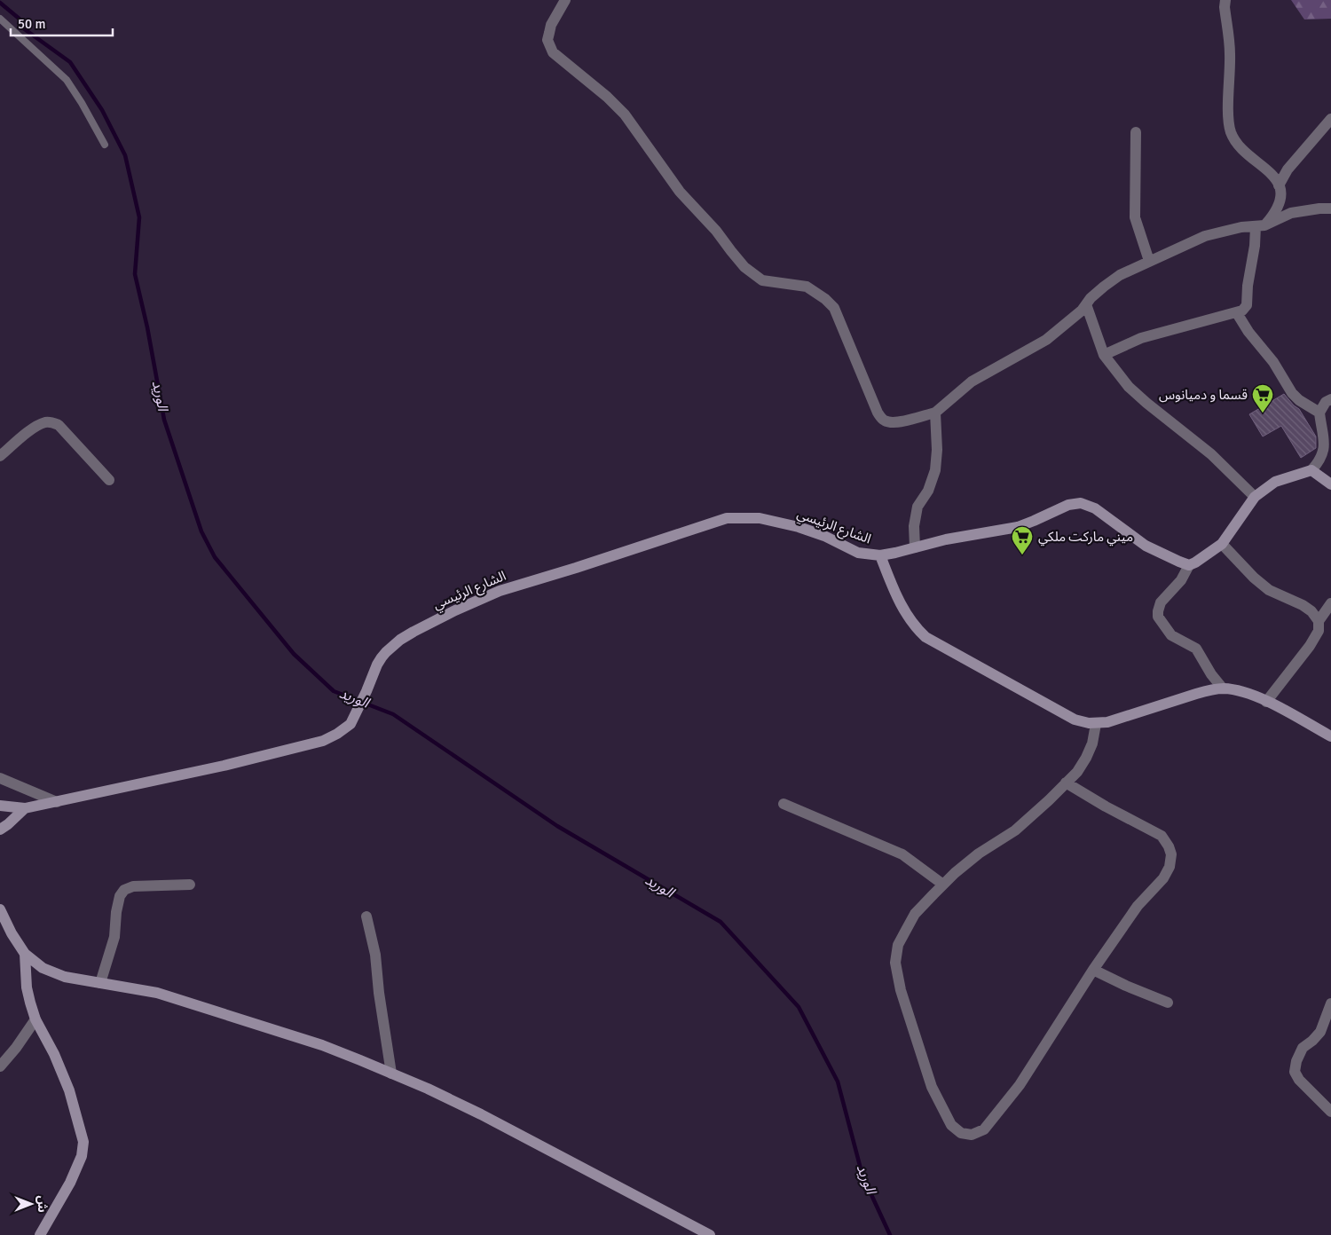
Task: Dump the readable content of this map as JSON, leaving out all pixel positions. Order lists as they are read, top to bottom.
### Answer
{
  "streets": {
    "street": ["الشارع الرئيسي"]
  },
  "water": ["الوريد"],
  "places": {
    "supermarket": ["قسما و دميانوس", "ميني ماركت ملكي"]
  },
  "scale_bar": "50 m",
  "north": "right"
}
